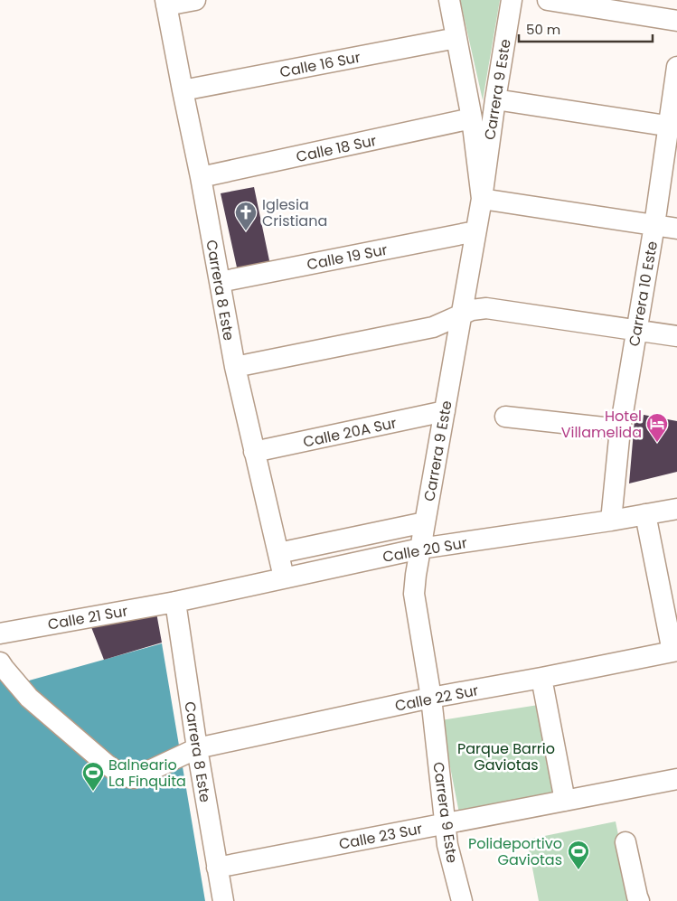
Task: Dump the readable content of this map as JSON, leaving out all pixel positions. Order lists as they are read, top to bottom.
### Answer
{
  "streets": {
    "street": [
      "Calle 16 Sur",
      "Carrera 9 Este",
      "Calle 18 Sur",
      "Calle 19 Sur",
      "Carrera 8 Este",
      "Carrera 10 Este",
      "Calle 20A Sur",
      "Calle 20 Sur",
      "Calle 21 Sur",
      "Calle 22 Sur",
      "Calle 23 Sur"
    ]
  },
  "crossings": [
    ["Calle 16 Sur", "Carrera 8 Este"],
    ["Carrera 9 Este", "Calle 19 Sur"],
    ["Carrera 9 Este", "Calle 20A Sur"],
    ["Carrera 9 Este", "Calle 20 Sur"],
    ["Carrera 9 Este", "Calle 22 Sur"],
    ["Carrera 9 Este", "Calle 23 Sur"],
    ["Calle 18 Sur", "Carrera 8 Este"],
    ["Calle 19 Sur", "Carrera 8 Este"],
    ["Carrera 8 Este", "Calle 20A Sur"],
    ["Carrera 8 Este", "Calle 20 Sur"],
    ["Carrera 8 Este", "Calle 21 Sur"],
    ["Carrera 8 Este", "Calle 22 Sur"],
    ["Carrera 8 Este", "Calle 23 Sur"],
    ["Carrera 10 Este", "Calle 20 Sur"],
    ["Calle 20 Sur", "Calle 21 Sur"]
  ],
  "parks": ["Parque Barrio Gaviotas"],
  "places": {
    "church": ["Iglesia Cristiana"],
    "hotel": ["Hotel Villamelida"],
    "sports": ["Balneario La Finquita", "Polideportivo Gaviotas"]
  },
  "scale_bar": "50 m"
}
